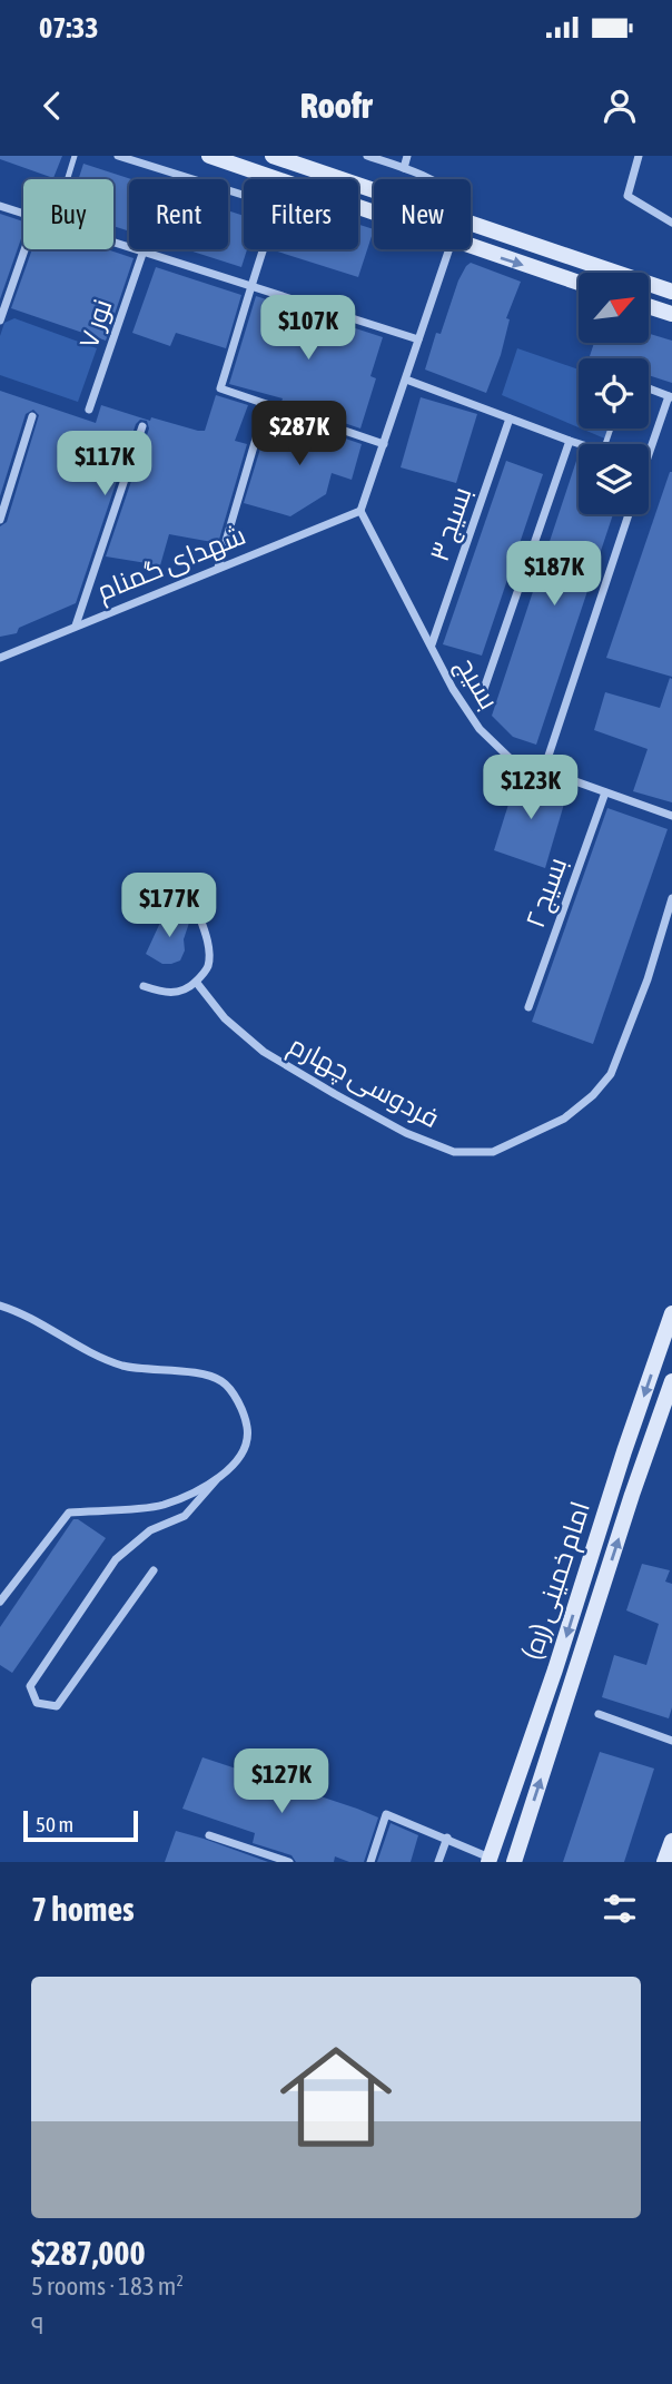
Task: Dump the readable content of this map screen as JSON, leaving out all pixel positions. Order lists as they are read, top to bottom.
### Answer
{
  "streets": {
    "main road": ["امام خمینی (ره)"],
    "street": [
      "نور ۷",
      "بسیج ۳",
      "شهدای گمنام",
      "بسیج",
      "بسیج ۲",
      "فردوسی چهارم"
    ]
  },
  "crossings": [
    ["بسیج ۳", "بسیج"],
    ["شهدای گمنام", "بسیج"],
    ["بسیج", "بسیج ۲"]
  ],
  "scale_bar": "50 m",
  "north": "top right",
  "page": {
    "status": "07:33",
    "header": "Roofr",
    "chip": [
      "Buy",
      "Rent",
      "Filters",
      "New"
    ],
    "price": [
      "$107K",
      "$287K",
      "$117K",
      "$187K",
      "$123K",
      "$177K",
      "$127K"
    ],
    "scale": "50 m",
    "heading": "7 homes",
    "list": [
      {
        "name": "$287,000",
        "note": "5 rooms · 183 m² · ۹"
      }
    ]
  }
}
